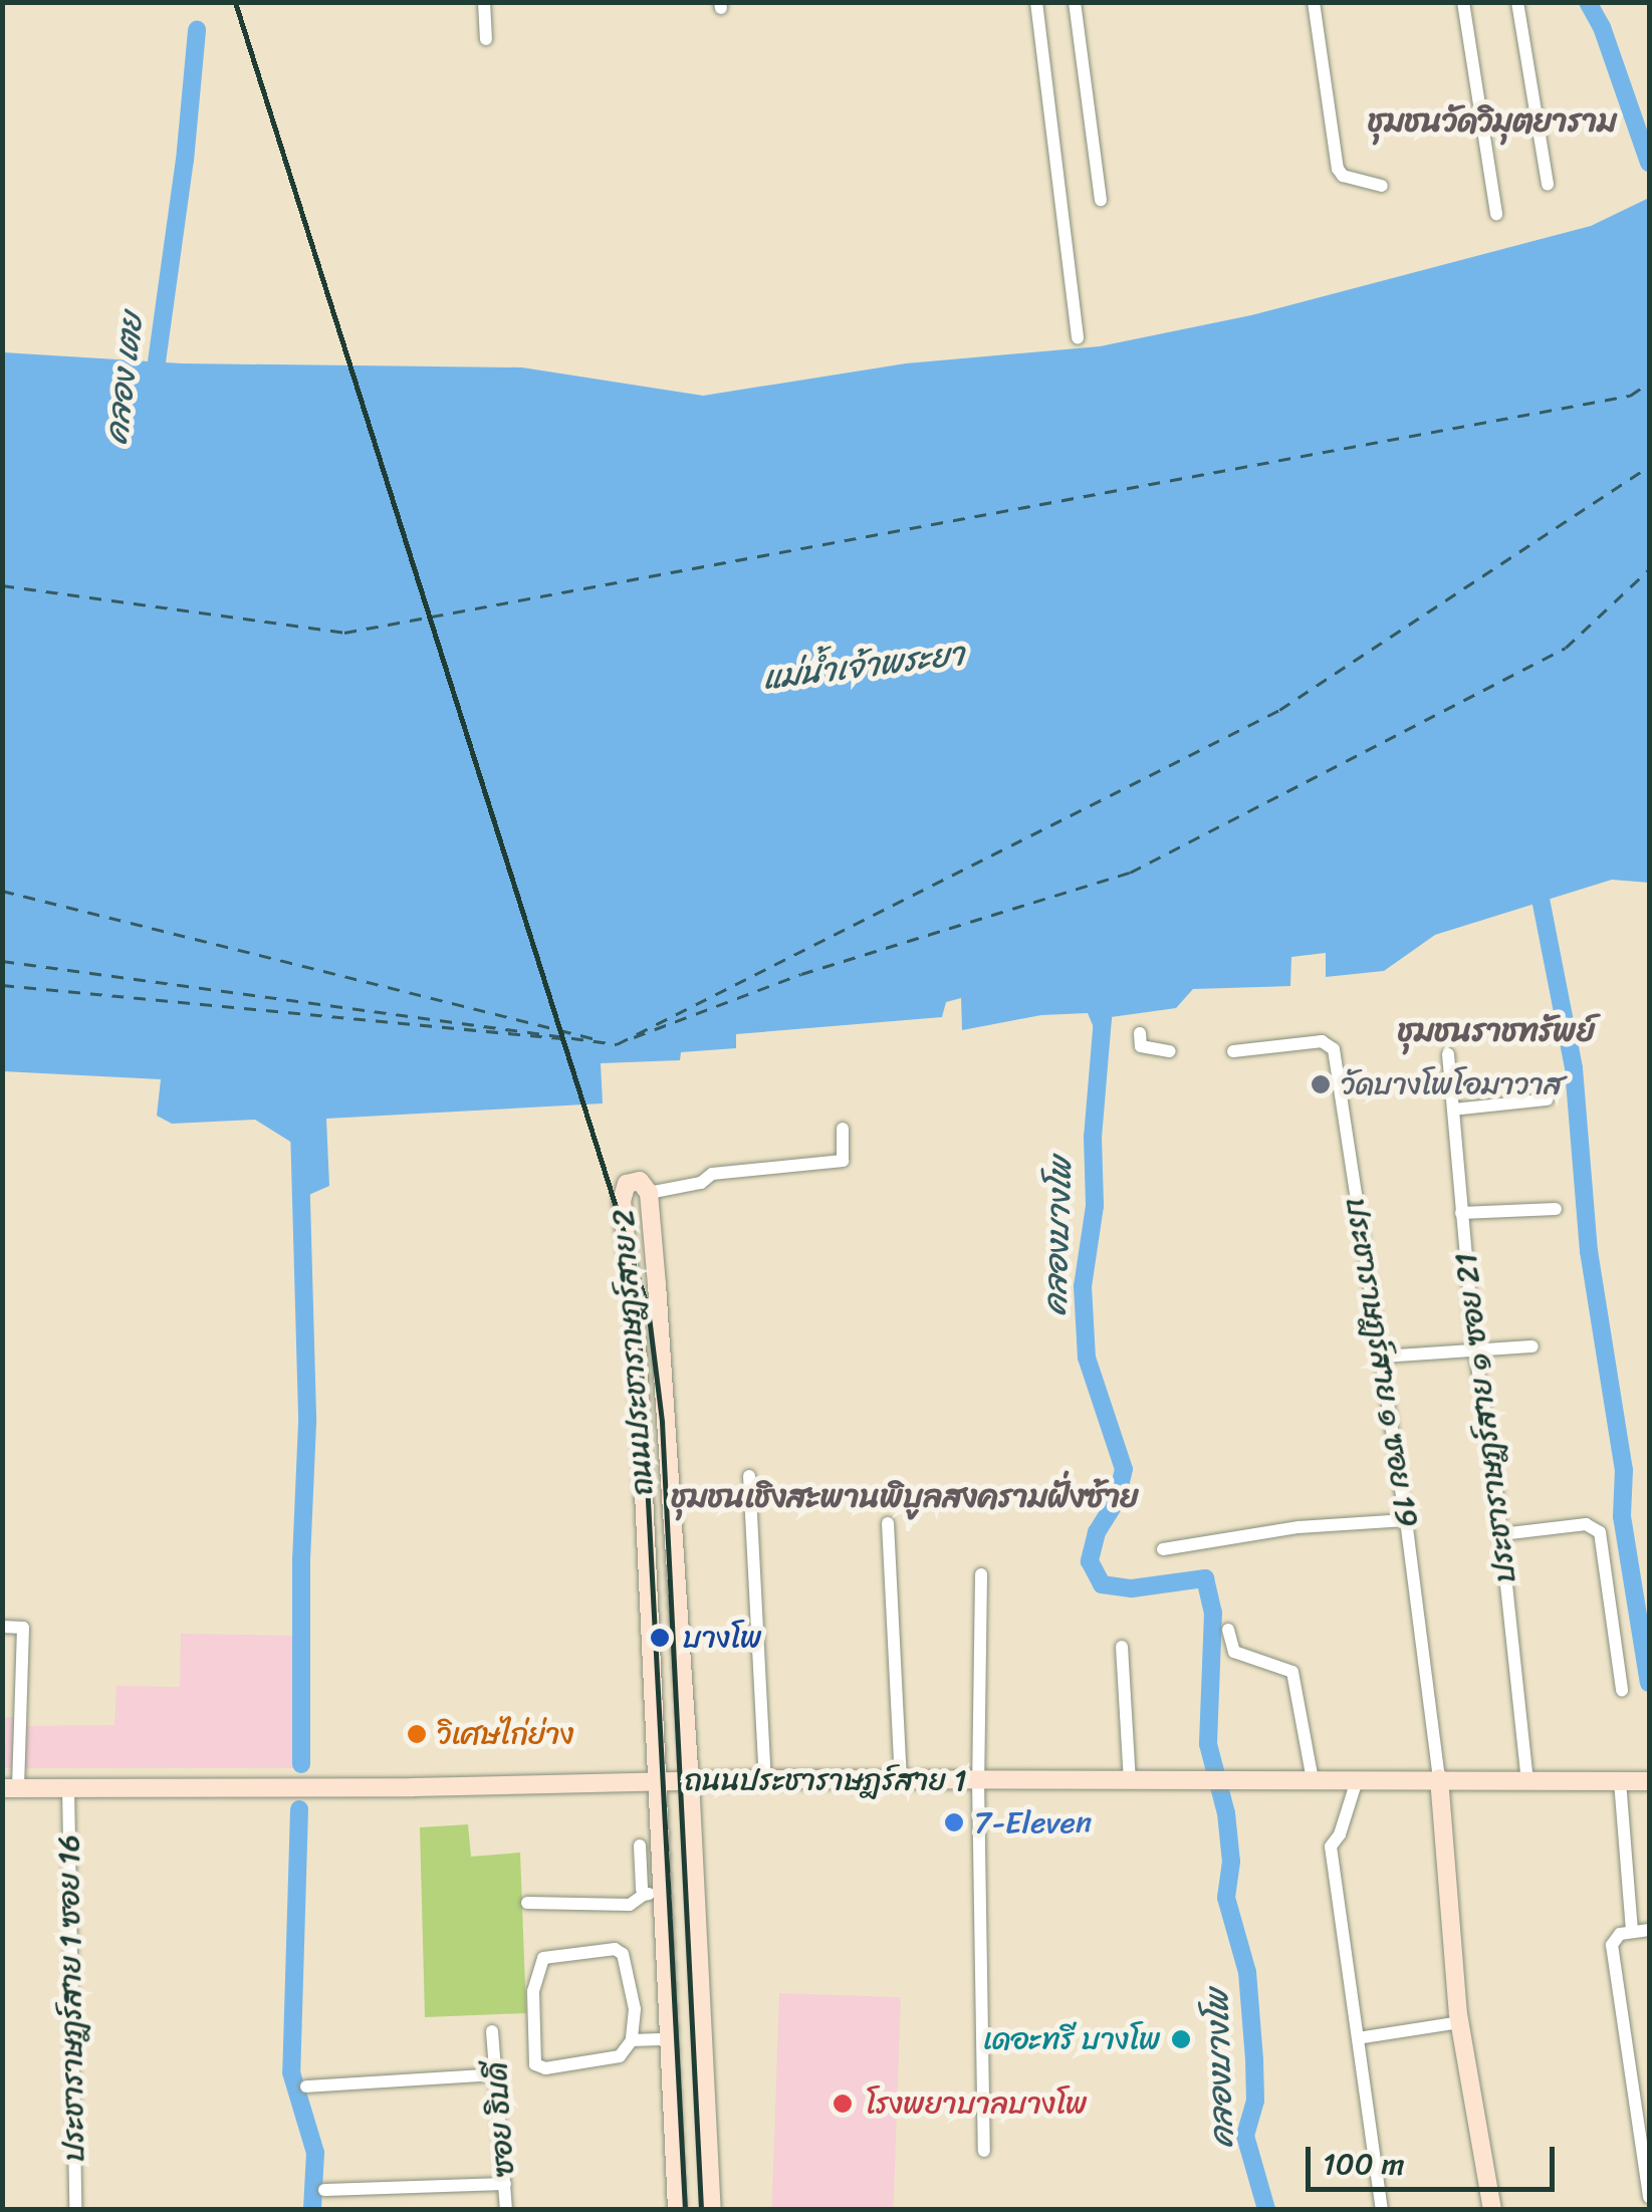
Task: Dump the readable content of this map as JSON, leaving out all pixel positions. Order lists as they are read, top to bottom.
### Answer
{
  "streets": {
    "main road": ["ถนนประชาราษฎร์สาย 2", "ถนนประชาราษฎร์สาย 1"],
    "street": [
      "ประชาราษฎร์สาย ๑ ซอย 19",
      "ประชาราษฎร์สาย ๑ ซอย 21",
      "ประชาราษฎร์สาย 1 ซอย 16",
      "ซอย ธิบดี"
    ]
  },
  "crossings": [
    ["ถนนประชาราษฎร์สาย 2", "ถนนประชาราษฎร์สาย 1"],
    ["ประชาราษฎร์สาย ๑ ซอย 19", "ถนนประชาราษฎร์สาย 1"],
    ["ประชาราษฎร์สาย ๑ ซอย 21", "ถนนประชาราษฎร์สาย 1"],
    ["ถนนประชาราษฎร์สาย 1", "ประชาราษฎร์สาย 1 ซอย 16"]
  ],
  "districts": ["ชุมชนวัดวิมุตยาราม", "ชุมชนราชทรัพย์", "ชุมชนเชิงสะพานพิบูลสงครามฝั่งซ้าย"],
  "water": ["คลอง เตย", "แม่น้ำเจ้าพระยา", "คลองบางโพ"],
  "places": [
    "วัดบางโพโอมาวาส",
    "บางโพ",
    "วิเศษไก่ย่าง",
    "7-Eleven",
    "เดอะทรี บางโพ",
    "โรงพยาบาลบางโพ"
  ],
  "scale_bar": "100 m"
}
